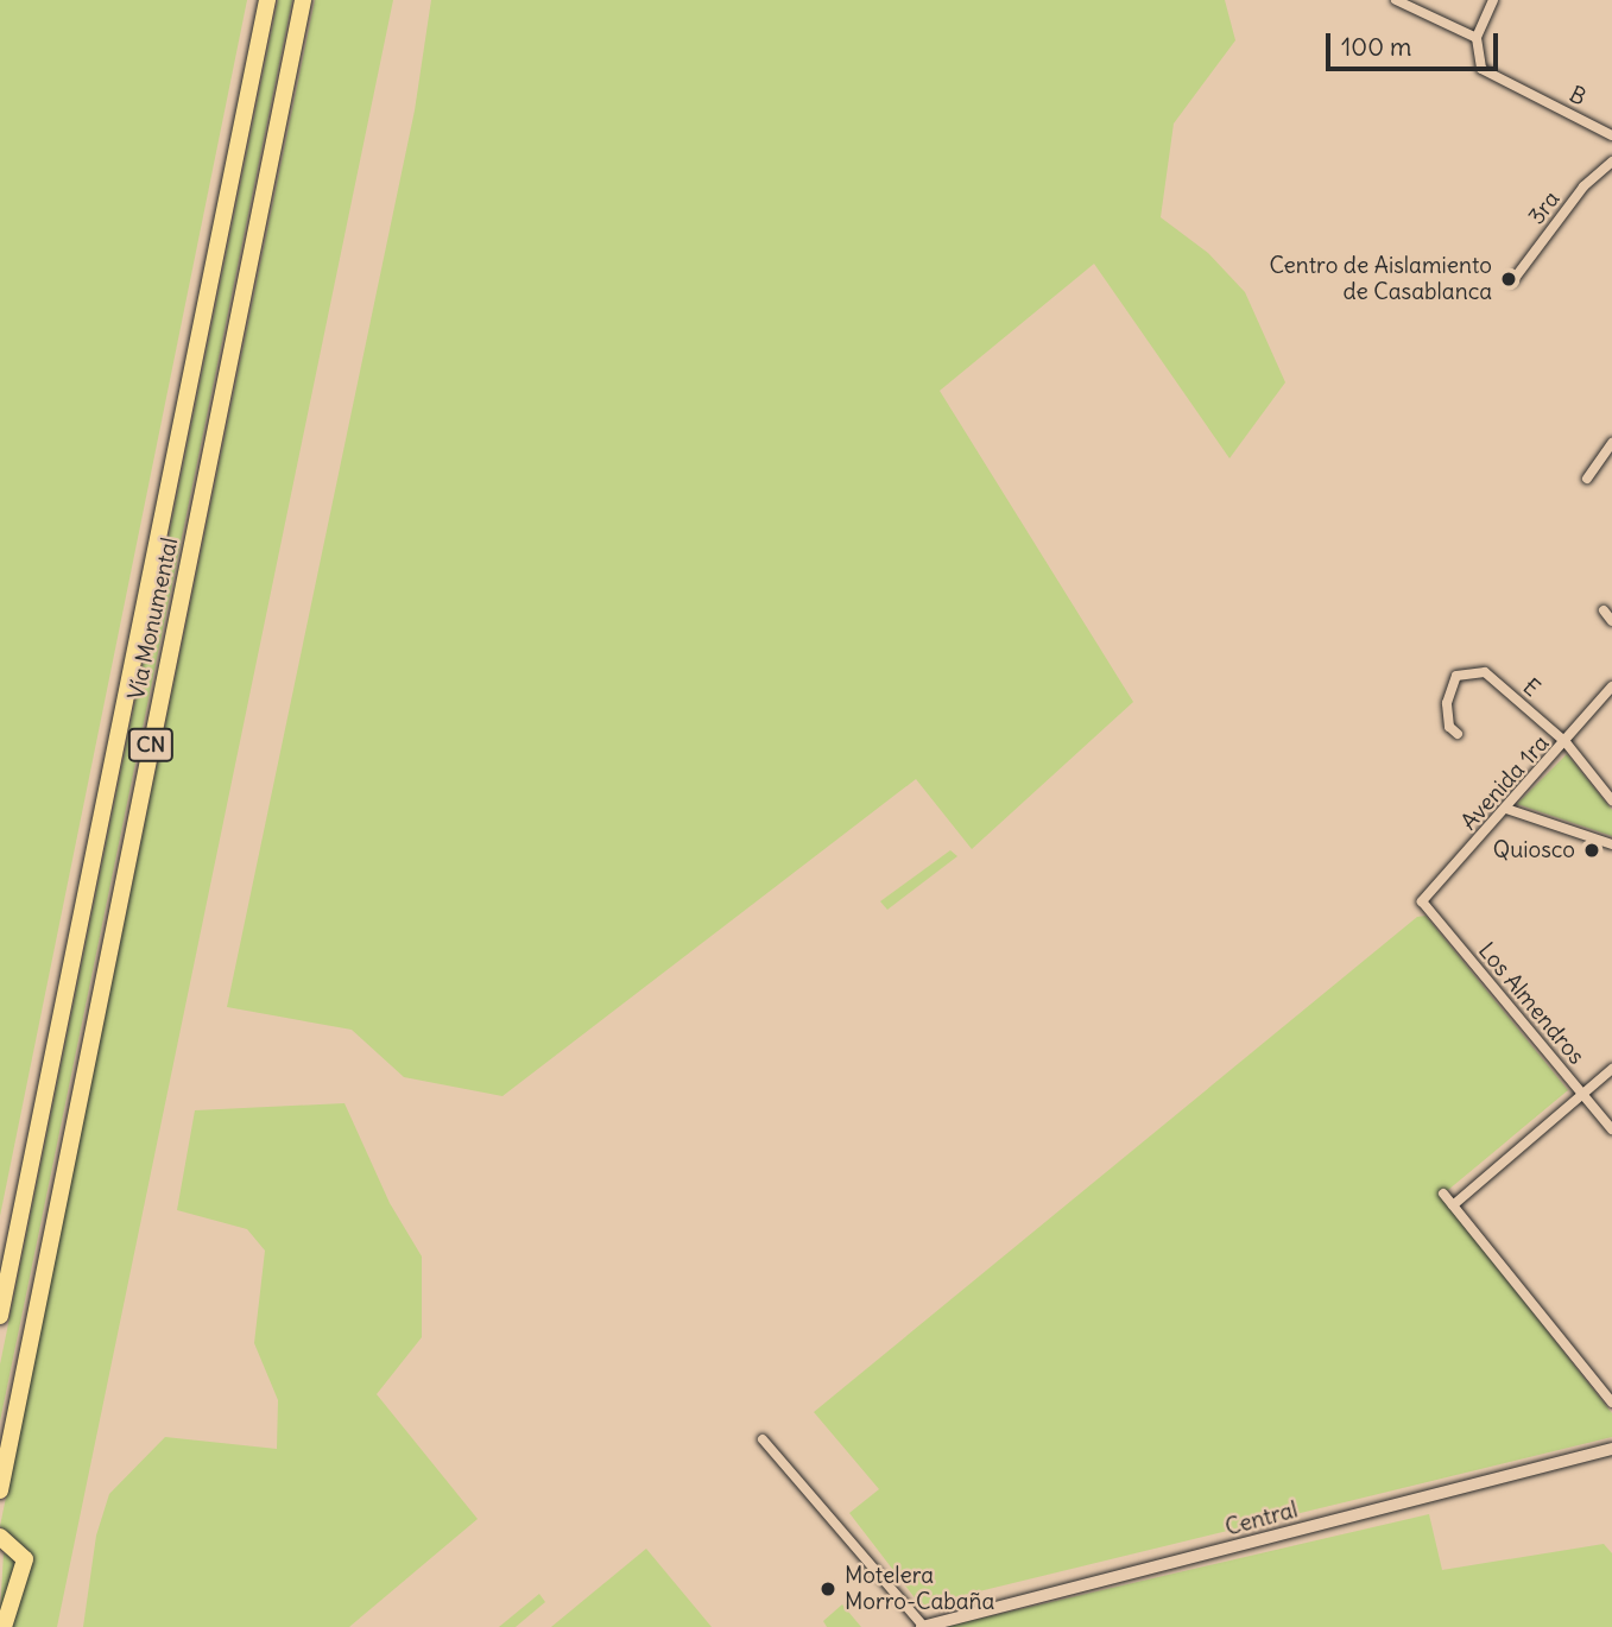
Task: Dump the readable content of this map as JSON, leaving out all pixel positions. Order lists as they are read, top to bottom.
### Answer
{
  "streets": {
    "highway": ["Vía Monumental", "CN"],
    "street": [
      "B",
      "3ra",
      "E",
      "Avenida 1ra",
      "Los Almendros",
      "Central"
    ]
  },
  "crossings": [
    ["E", "Avenida 1ra"],
    ["Avenida 1ra", "Los Almendros"]
  ],
  "places": ["Centro de Aislamiento de Casablanca", "Quiosco", "Motelera Morro-Cabaña"],
  "scale_bar": "100 m"
}
